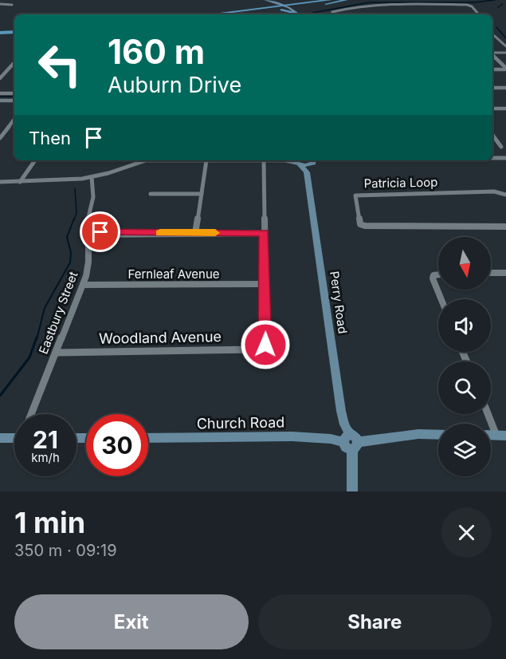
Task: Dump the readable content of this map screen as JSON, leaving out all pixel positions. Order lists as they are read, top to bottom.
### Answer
{
  "streets": {
    "main road": ["Perry Road", "Church Road"],
    "street": [
      "Patricia Loop",
      "Fernleaf Avenue",
      "Eastbury Street",
      "Woodland Avenue"
    ]
  },
  "crossings": [
    ["Fernleaf Avenue", "Eastbury Street"],
    ["Fernleaf Avenue", "Woodland Avenue"],
    ["Perry Road", "Church Road"],
    ["Eastbury Street", "Woodland Avenue"]
  ],
  "north": "bottom",
  "page": {
    "turn": ["160 m", "Auburn Drive"],
    "then": "Then",
    "speed": "21 km/h",
    "limit": "30",
    "heading": ["1 min", "350 m · 09:19"],
    "buttons": ["Exit", "Share"]
  }
}
